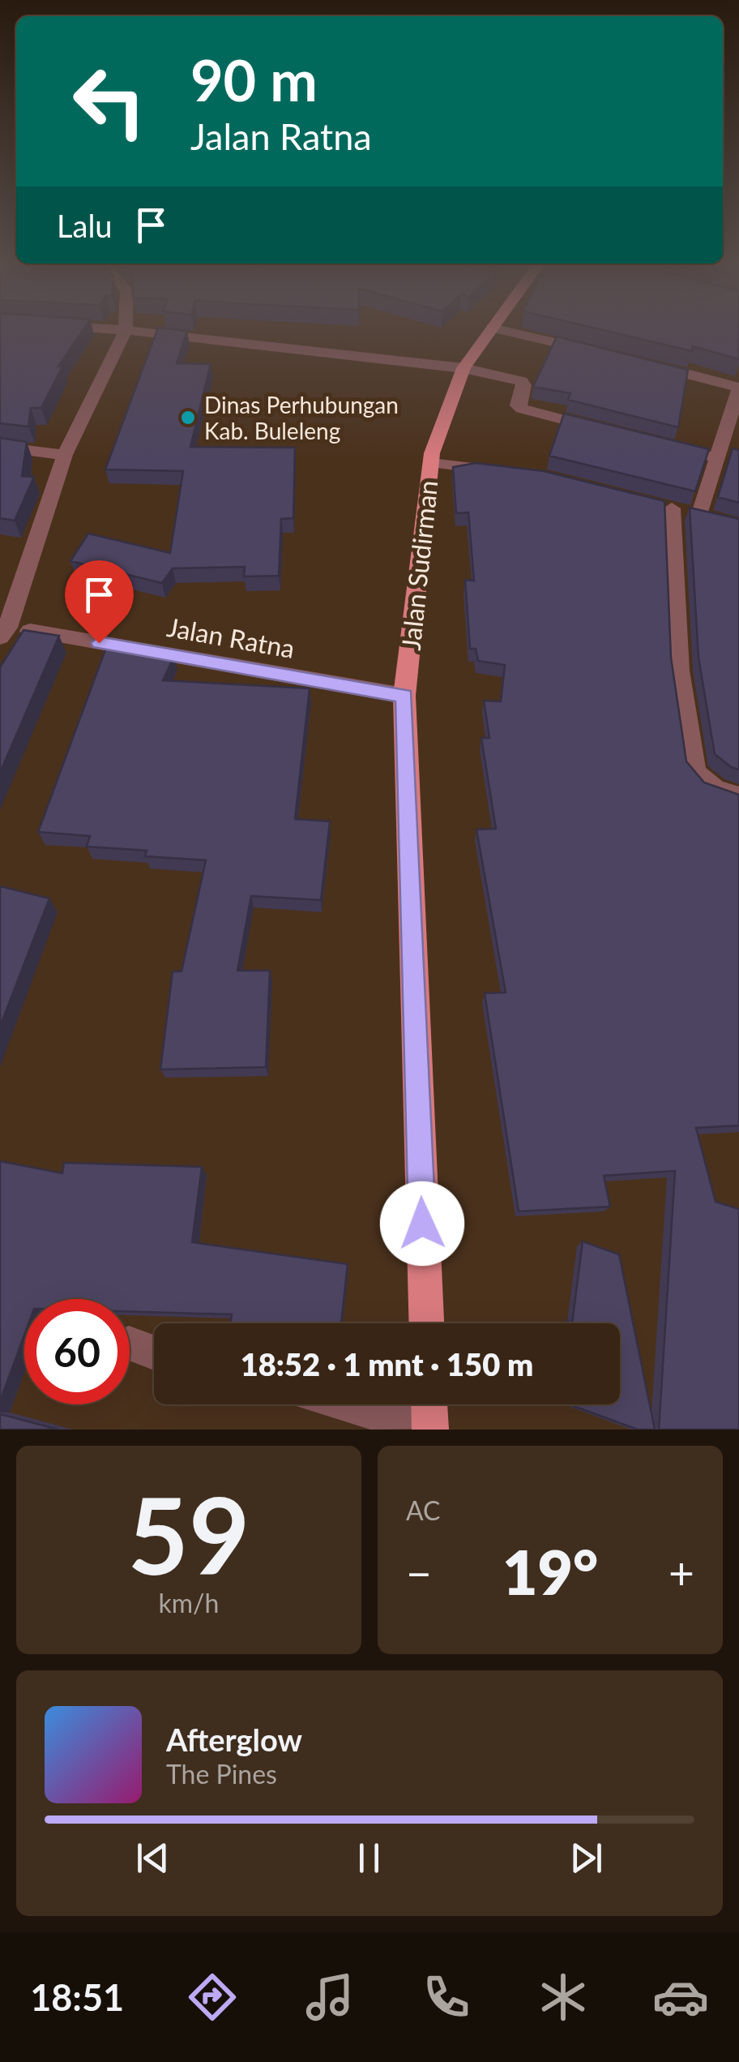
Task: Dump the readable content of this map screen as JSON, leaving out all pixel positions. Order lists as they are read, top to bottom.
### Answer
{
  "streets": {
    "main road": ["Jalan Sudirman"],
    "street": ["Jalan Ratna"]
  },
  "crossings": [
    ["Jalan Sudirman", "Jalan Ratna"]
  ],
  "places": ["Dinas Perhubungan Kab. Buleleng"],
  "page": {
    "turn": ["90 m", "Jalan Ratna"],
    "then": "Lalu",
    "limit": "60",
    "trip": "18:52 · 1 mnt · 150 m",
    "tile": [
      ["59", "km/h"],
      "AC"
    ],
    "heat": ["−", "19°", "+"],
    "song": ["Afterglow", "The Pines"],
    "tabs": "18:51"
  }
}
